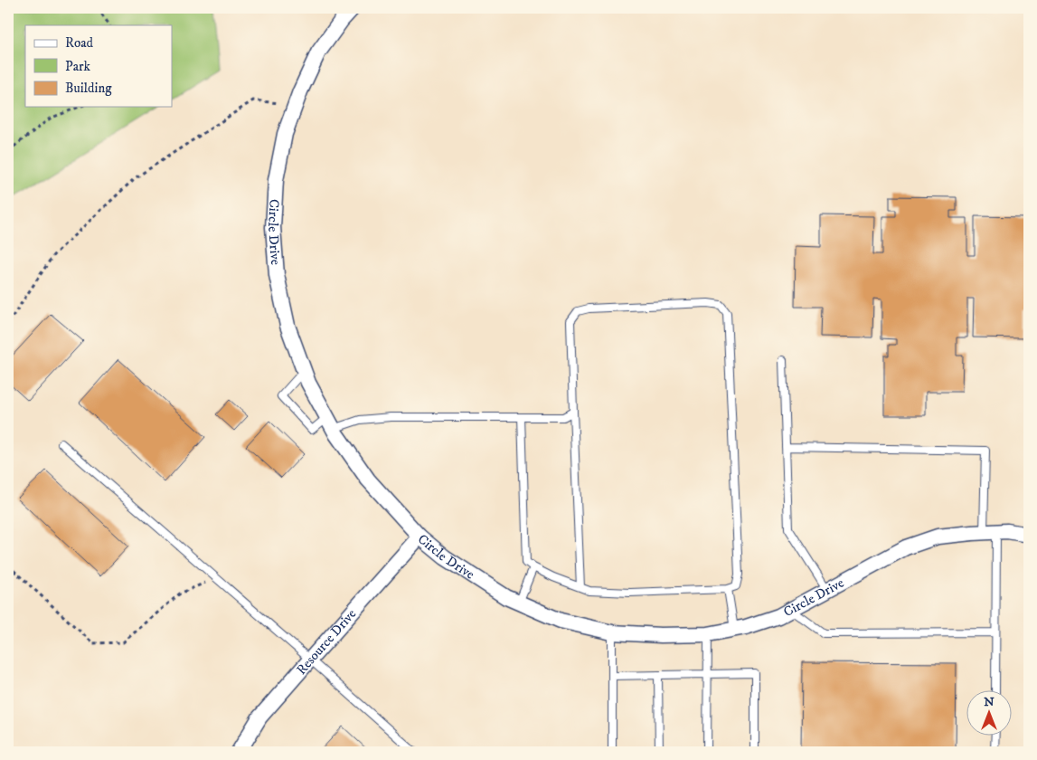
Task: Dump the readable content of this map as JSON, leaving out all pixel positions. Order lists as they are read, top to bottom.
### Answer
{
  "streets": {
    "street": ["Circle Drive", "Resource Drive"]
  },
  "crossings": [
    ["Circle Drive", "Resource Drive"]
  ],
  "legend": ["Road", "Park", "Building"],
  "north": "top"
}
